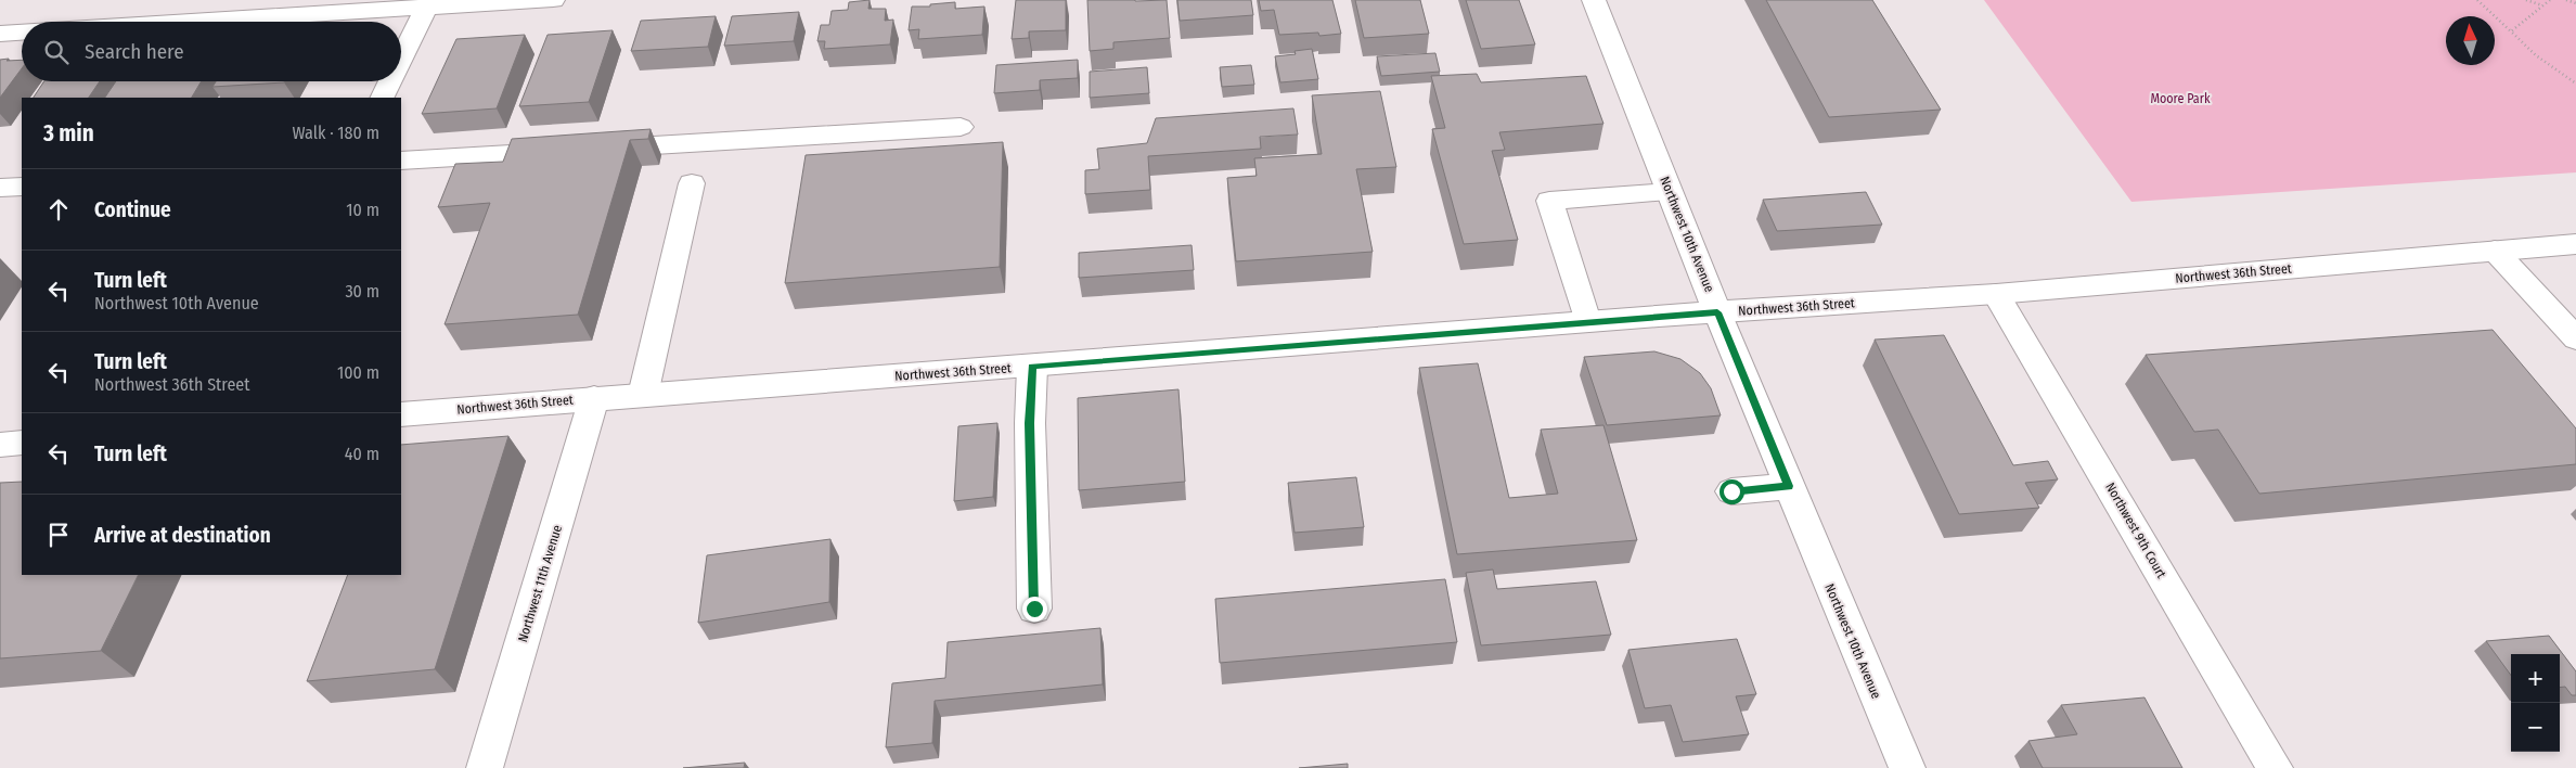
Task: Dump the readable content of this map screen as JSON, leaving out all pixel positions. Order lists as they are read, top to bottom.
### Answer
{
  "streets": {
    "main road": [
      "Northwest 10th Avenue",
      "Northwest 36th Street",
      "Northwest 9th Court",
      "Northwest 11th Avenue"
    ]
  },
  "crossings": [
    ["Northwest 10th Avenue", "Northwest 36th Street"],
    ["Northwest 36th Street", "Northwest 9th Court"],
    ["Northwest 36th Street", "Northwest 11th Avenue"]
  ],
  "parks": ["Moore Park"],
  "north": "top",
  "page": {
    "search": "Search here",
    "heading": ["3 min", "Walk · 180 m"],
    "list": [
      ["Continue", "10 m"],
      ["Turn left", "Northwest 10th Avenue", "30 m"],
      ["Turn left", "Northwest 36th Street", "100 m"],
      ["Turn left", "40 m"],
      "Arrive at destination"
    ],
    "map_buttons": ["+", "−"]
  }
}
